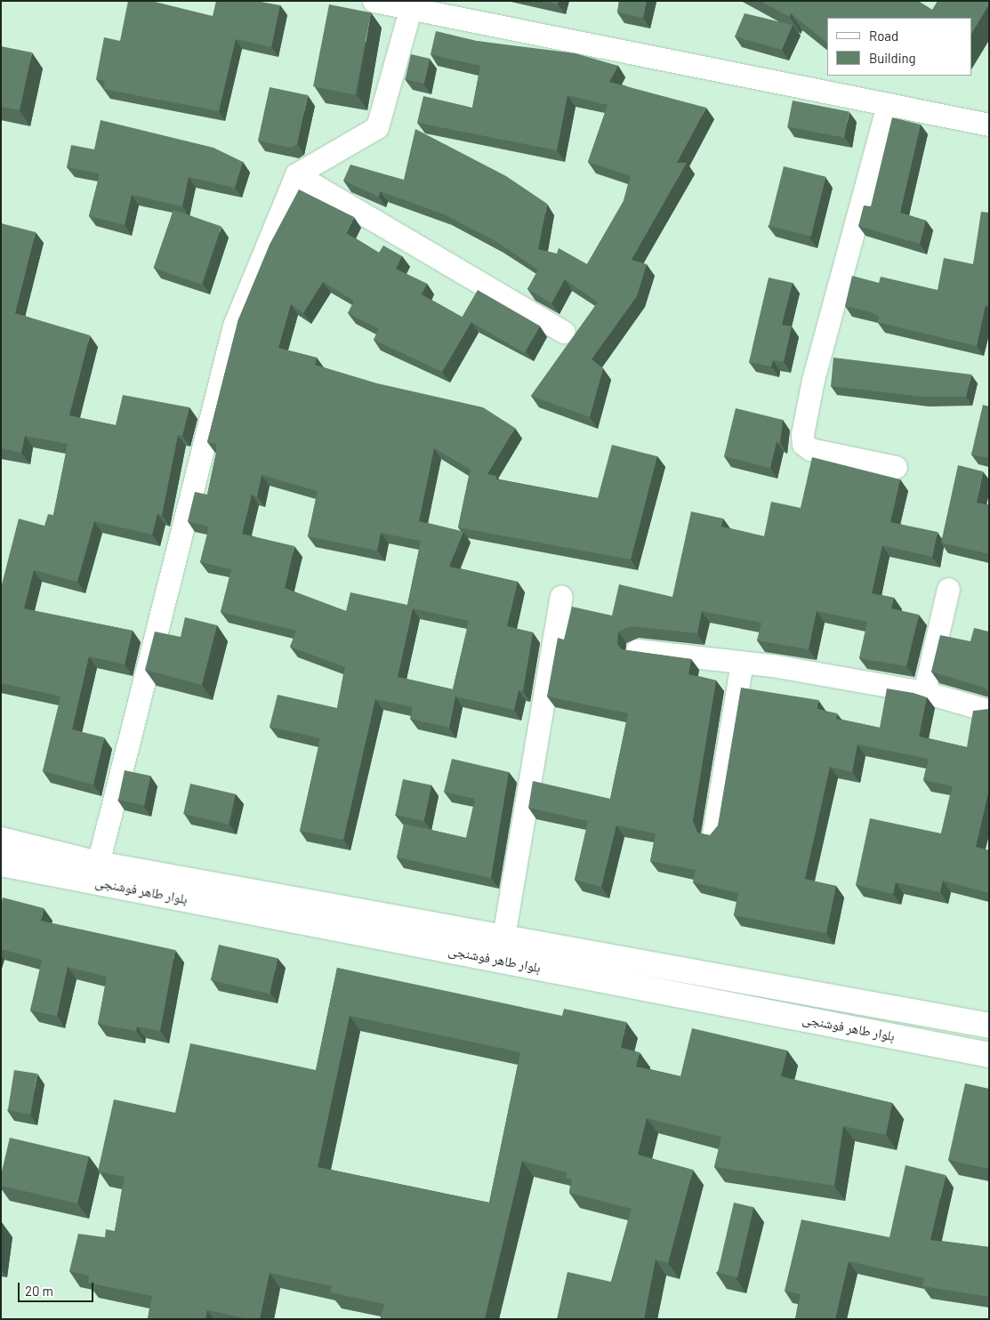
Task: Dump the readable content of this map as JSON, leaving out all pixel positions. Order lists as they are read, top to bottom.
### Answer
{
  "streets": {
    "street": ["بلوار طاهر فوشنجی"]
  },
  "legend": ["Road", "Building"],
  "scale_bar": "20 m"
}
